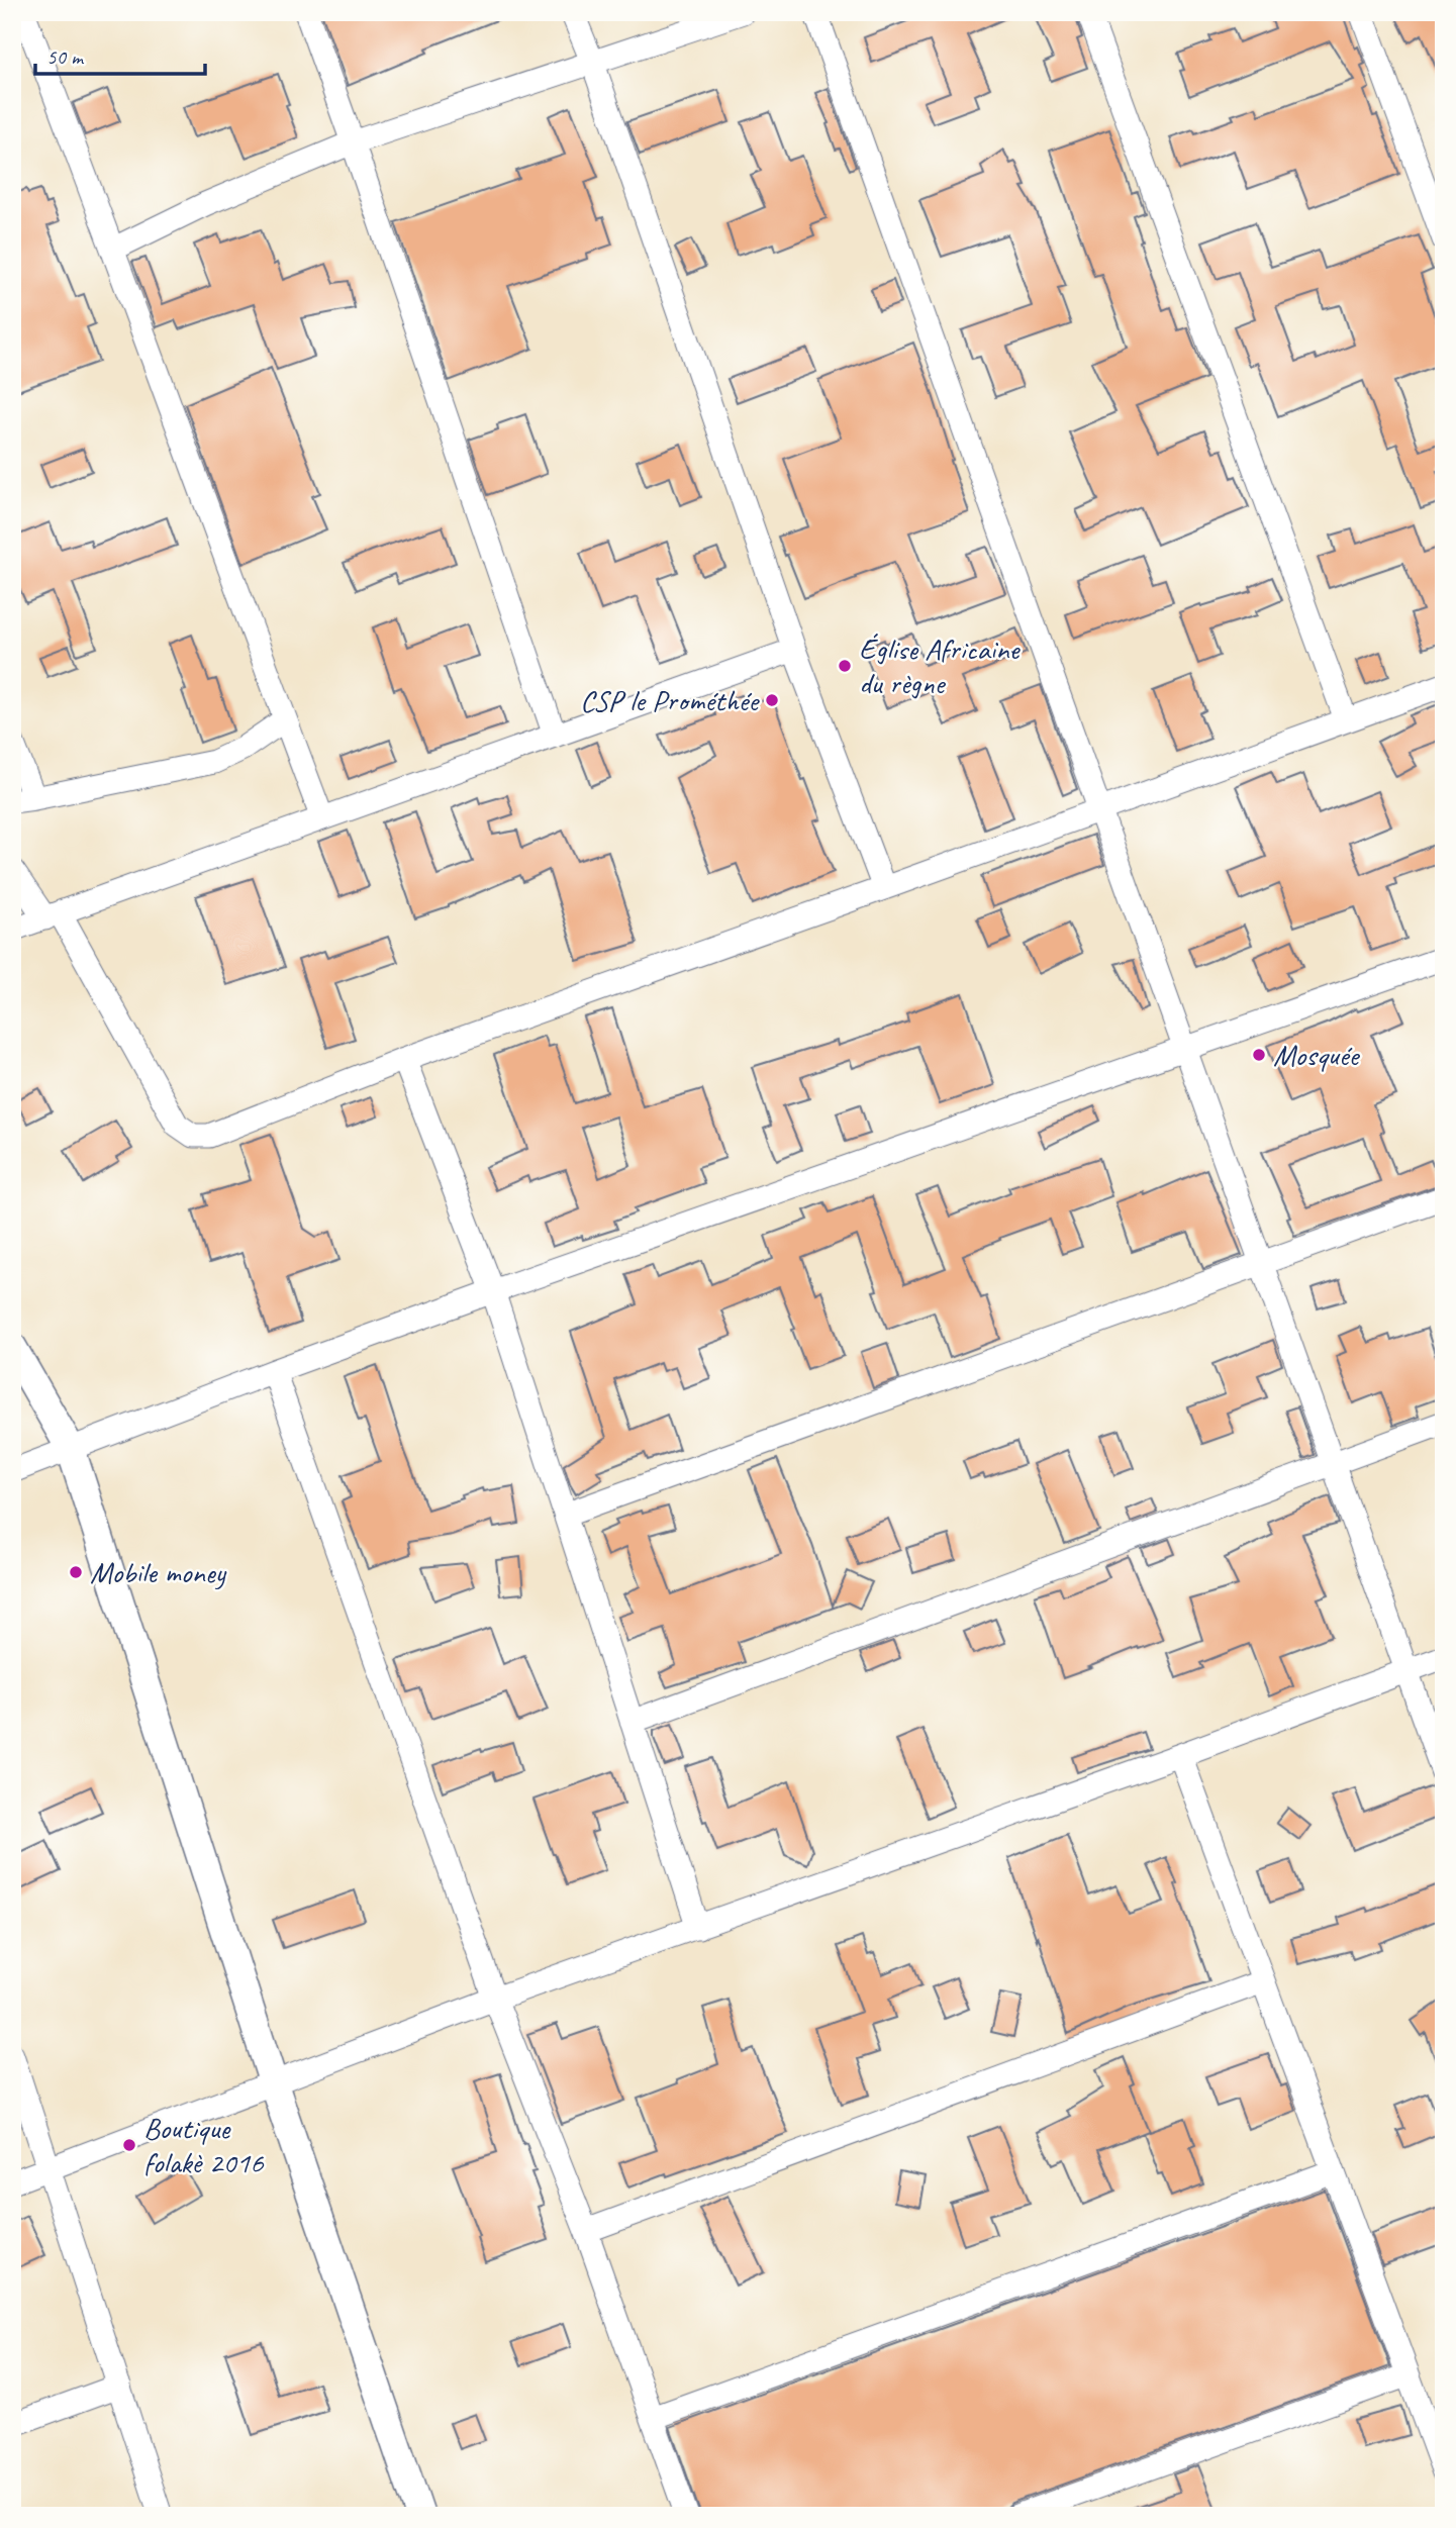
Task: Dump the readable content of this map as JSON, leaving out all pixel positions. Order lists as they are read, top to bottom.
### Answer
{
  "places": [
    "Église Africaine du règne",
    "CSP le Prométhée",
    "Mosquée",
    "Mobile money",
    "Boutique folakè 2016"
  ],
  "scale_bar": "50 m"
}
